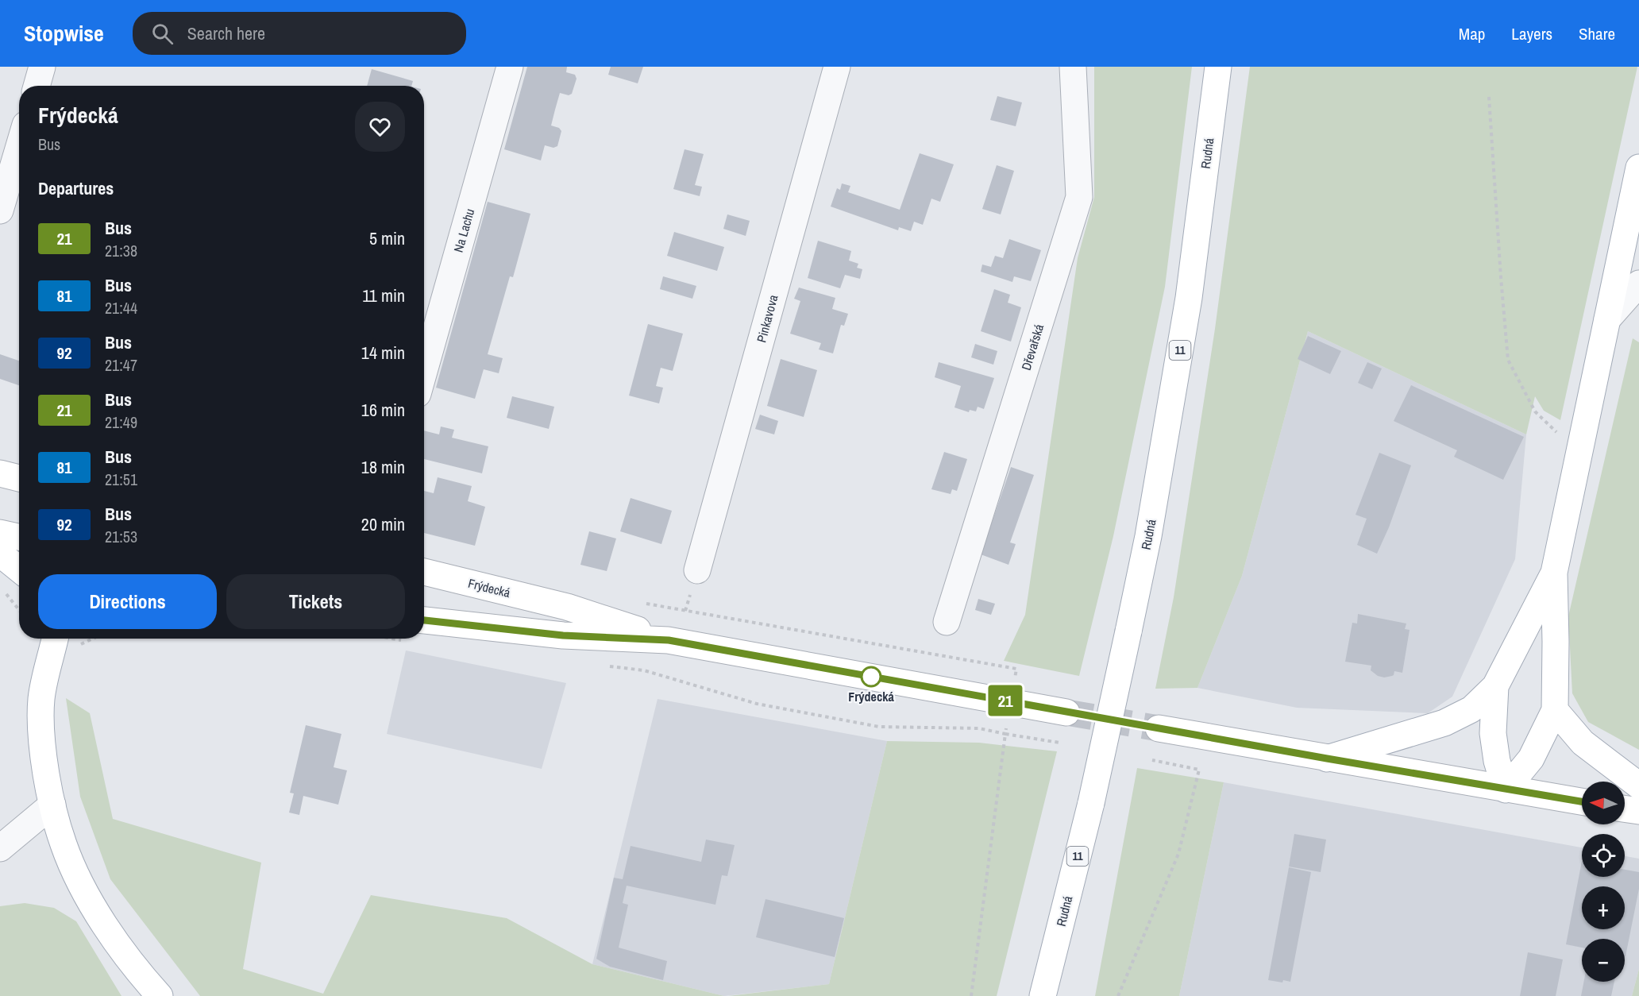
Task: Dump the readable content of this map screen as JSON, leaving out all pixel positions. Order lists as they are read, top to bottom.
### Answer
{
  "streets": {
    "main road": ["Rudná", "11", "Frýdecká"],
    "street": ["Na Lachu", "Pinkavova", "Dřevařská"]
  },
  "places": ["Frýdecká"],
  "lines": ["bus line 21"],
  "north": "left",
  "page": {
    "header": "Stopwise",
    "search": "Search here",
    "nav": ["Map", "Layers", "Share"],
    "on_map": "21",
    "heading": [
      ["Frýdecká", "Bus"],
      "Departures"
    ],
    "list": [
      {
        "mark": "21",
        "name": "Bus",
        "note": "21:38",
        "value": "5 min"
      },
      {
        "mark": "81",
        "name": "Bus",
        "note": "21:44",
        "value": "11 min"
      },
      {
        "mark": "92",
        "name": "Bus",
        "note": "21:47",
        "value": "14 min"
      },
      {
        "mark": "21",
        "name": "Bus",
        "note": "21:49",
        "value": "16 min"
      },
      {
        "mark": "81",
        "name": "Bus",
        "note": "21:51",
        "value": "18 min"
      },
      {
        "mark": "92",
        "name": "Bus",
        "note": "21:53",
        "value": "20 min"
      }
    ],
    "buttons": ["Directions", "Tickets"],
    "map_buttons": ["+", "−"]
  }
}
